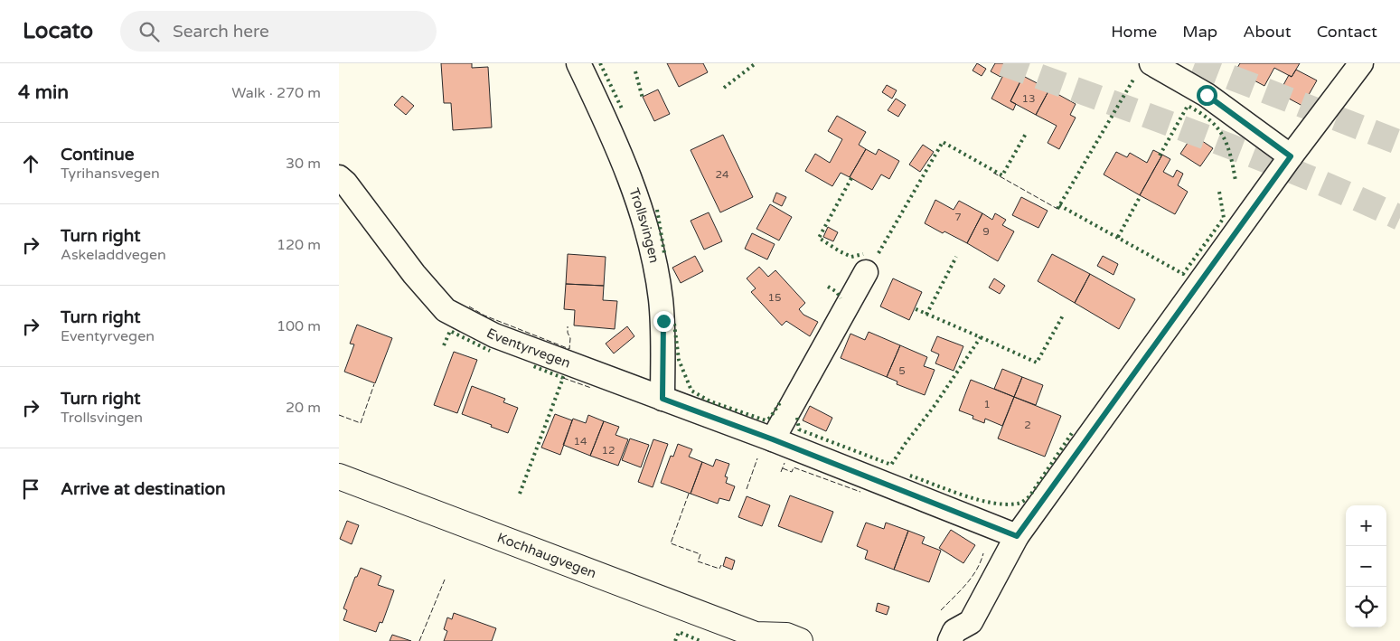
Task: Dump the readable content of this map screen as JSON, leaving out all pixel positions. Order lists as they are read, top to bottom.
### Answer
{
  "streets": {
    "main road": ["Kochhaugvegen"],
    "street": ["Trollsvingen", "Eventyrvegen"]
  },
  "crossings": [
    ["Trollsvingen", "Eventyrvegen"]
  ],
  "house_numbers": [
    "13",
    "24",
    "7",
    "9",
    "15",
    "5",
    "1",
    "2",
    "14",
    "12"
  ],
  "page": {
    "header": "Locato",
    "search": "Search here",
    "nav": [
      "Home",
      "Map",
      "About",
      "Contact"
    ],
    "heading": ["4 min", "Walk · 270 m"],
    "list": [
      ["Continue", "Tyrihansvegen", "30 m"],
      ["Turn right", "Askeladdvegen", "120 m"],
      ["Turn right", "Eventyrvegen", "100 m"],
      ["Turn right", "Trollsvingen", "20 m"],
      "Arrive at destination"
    ],
    "map_buttons": ["+", "−"]
  }
}
